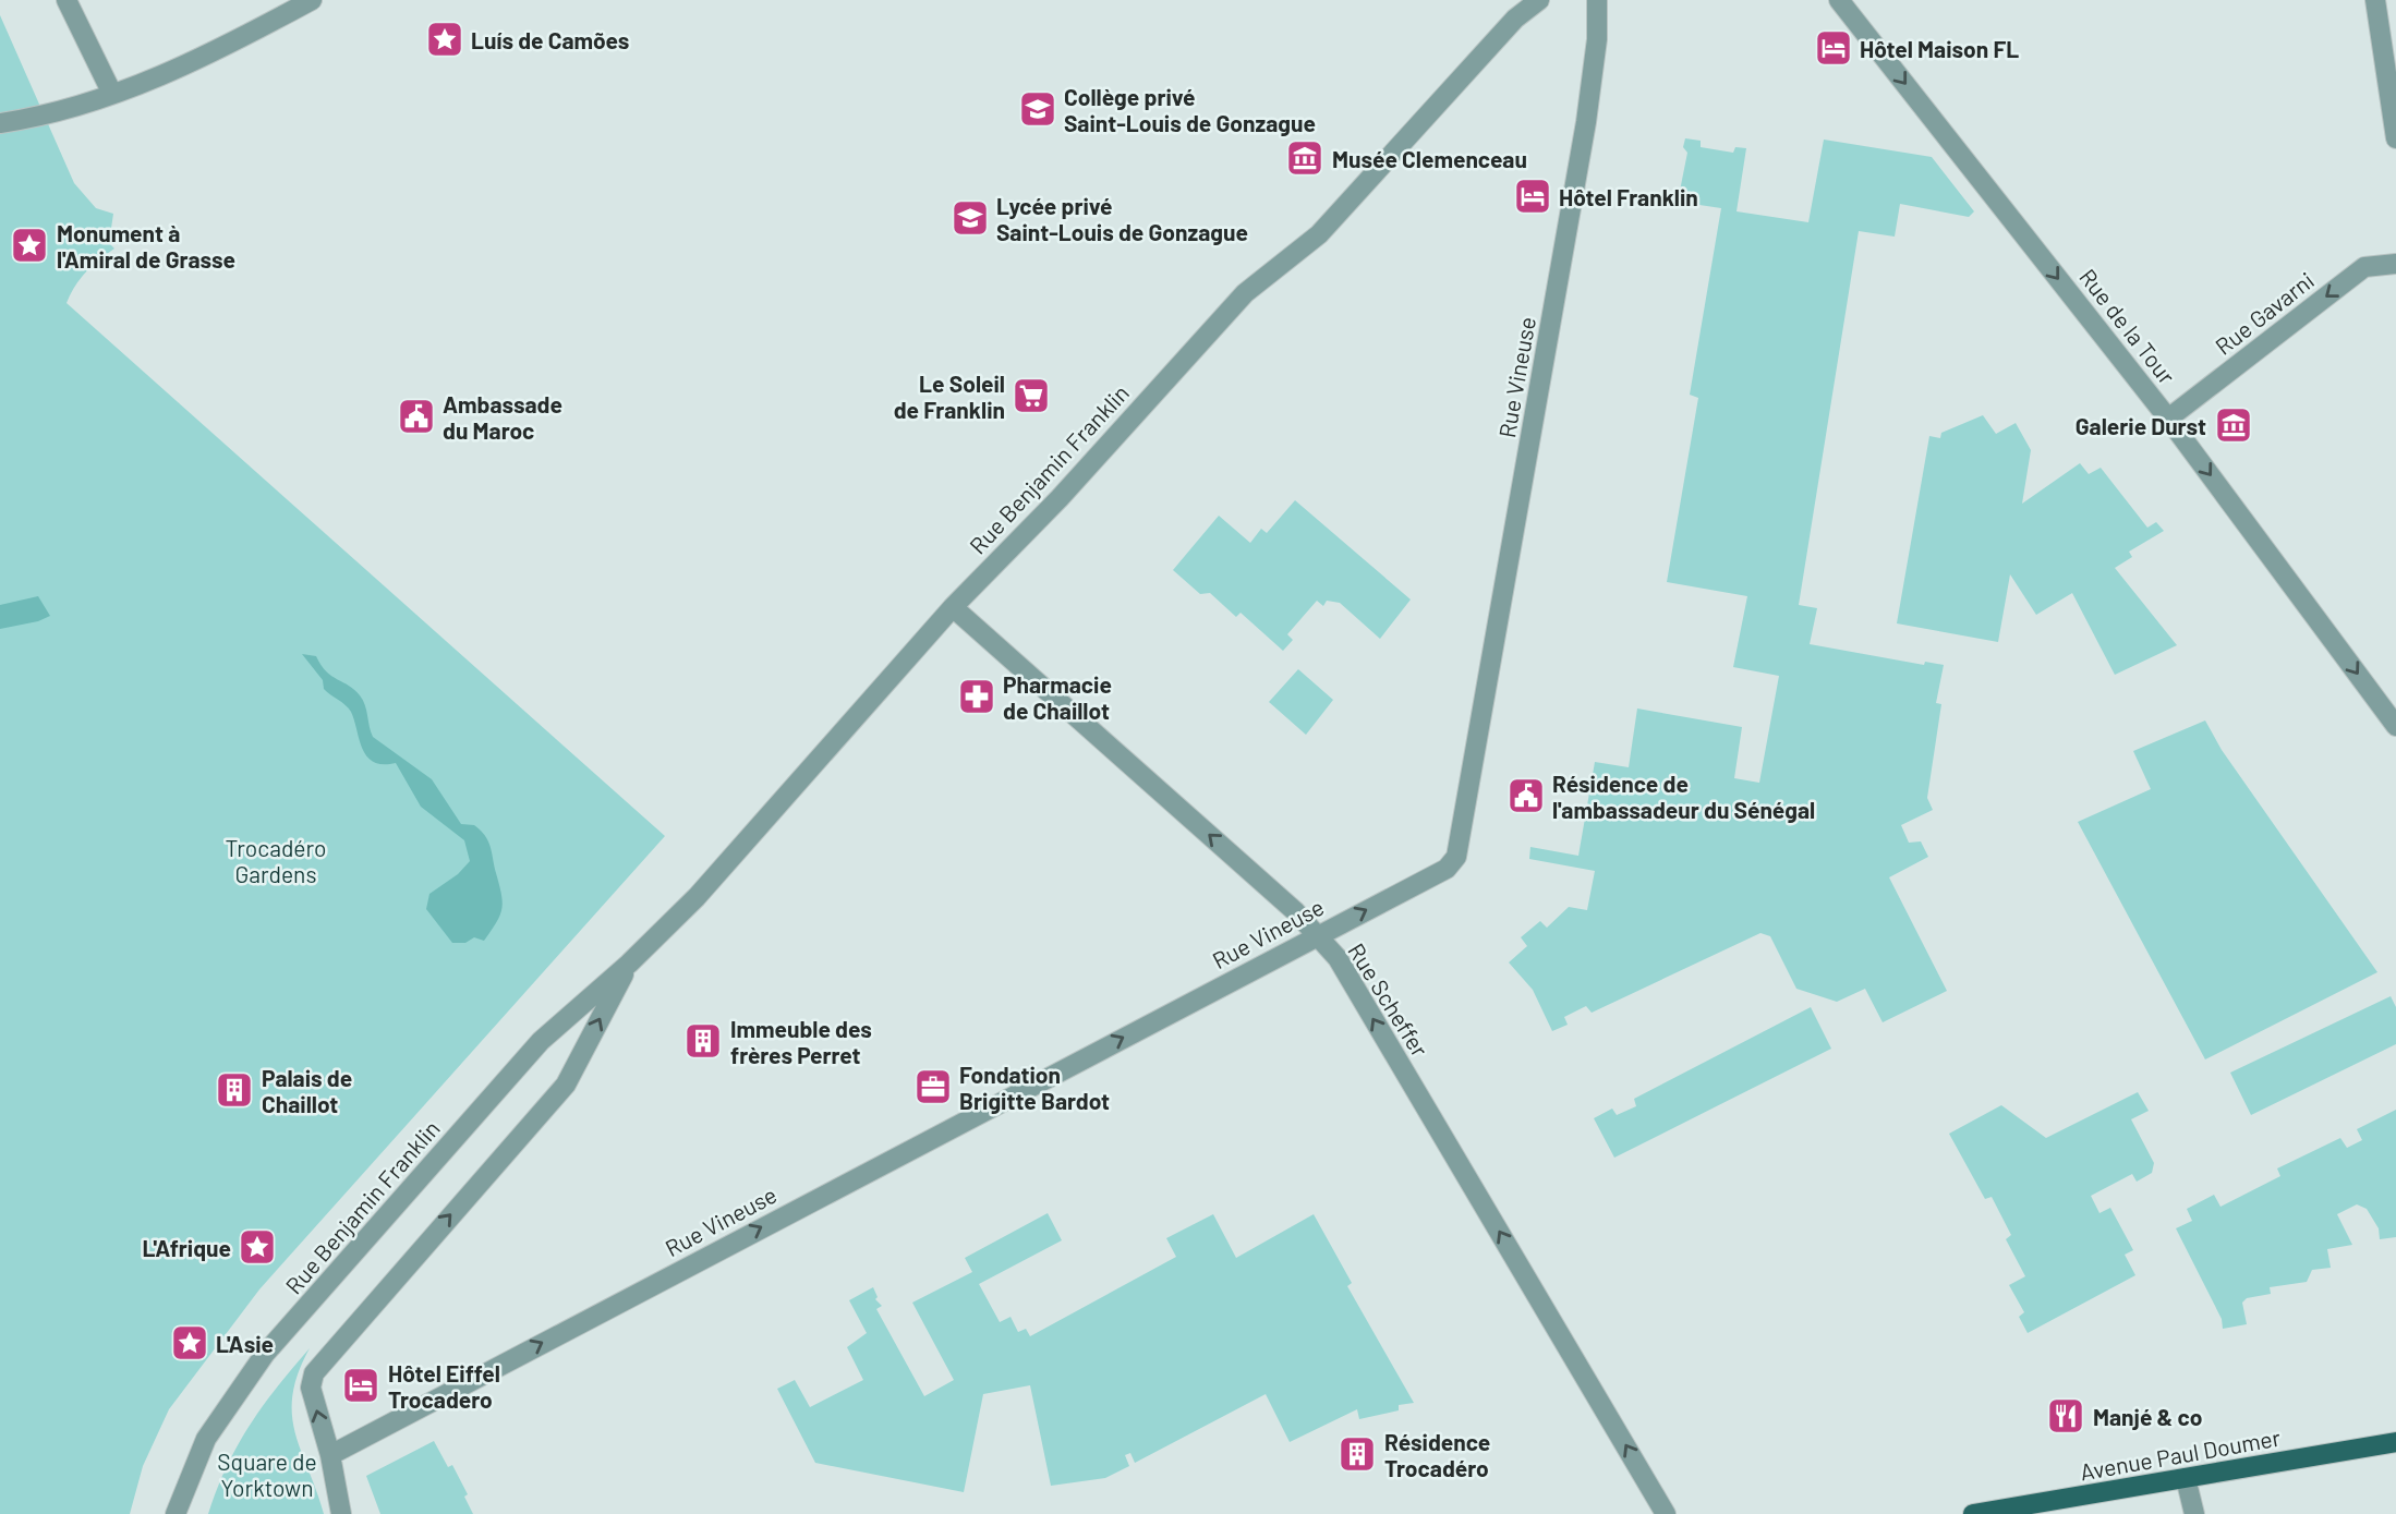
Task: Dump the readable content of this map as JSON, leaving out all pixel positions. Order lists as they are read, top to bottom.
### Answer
{
  "streets": {
    "main road": ["Avenue Paul Doumer"],
    "street": [
      "Rue Gavarni",
      "Rue de la Tour",
      "Rue Vineuse",
      "Rue Benjamin Franklin",
      "Rue Scheffer"
    ]
  },
  "crossings": [
    ["Rue Gavarni", "Rue de la Tour"],
    ["Rue Vineuse", "Rue Benjamin Franklin"],
    ["Rue Vineuse", "Rue Scheffer"],
    ["Rue Benjamin Franklin", "Rue Scheffer"]
  ],
  "one_way": [
    "Rue Gavarni",
    "Rue de la Tour",
    "Rue Vineuse",
    "Rue Scheffer"
  ],
  "parks": ["Trocadéro Gardens", "Square de Yorktown"],
  "places": {
    "place": [
      "Luís de Camões",
      "Monument à l'Amiral de Grasse",
      "L'Afrique",
      "L'Asie"
    ],
    "hotel": ["Hôtel Maison FL", "Hôtel Franklin", "Hôtel Eiffel Trocadero"],
    "school or university": ["Collège privé Saint-Louis de Gonzague", "Lycée privé Saint-Louis de Gonzague"],
    "museum": ["Musée Clemenceau", "Galerie Durst"],
    "supermarket": ["Le Soleil de Franklin"],
    "public building": ["Ambassade du Maroc", "Résidence de l'ambassadeur du Sénégal"],
    "pharmacy": ["Pharmacie de Chaillot"],
    "building": ["Immeuble des frères Perret", "Palais de Chaillot", "Résidence Trocadéro"],
    "office": ["Fondation Brigitte Bardot"],
    "restaurant": ["Manjé & co"]
  }
}
